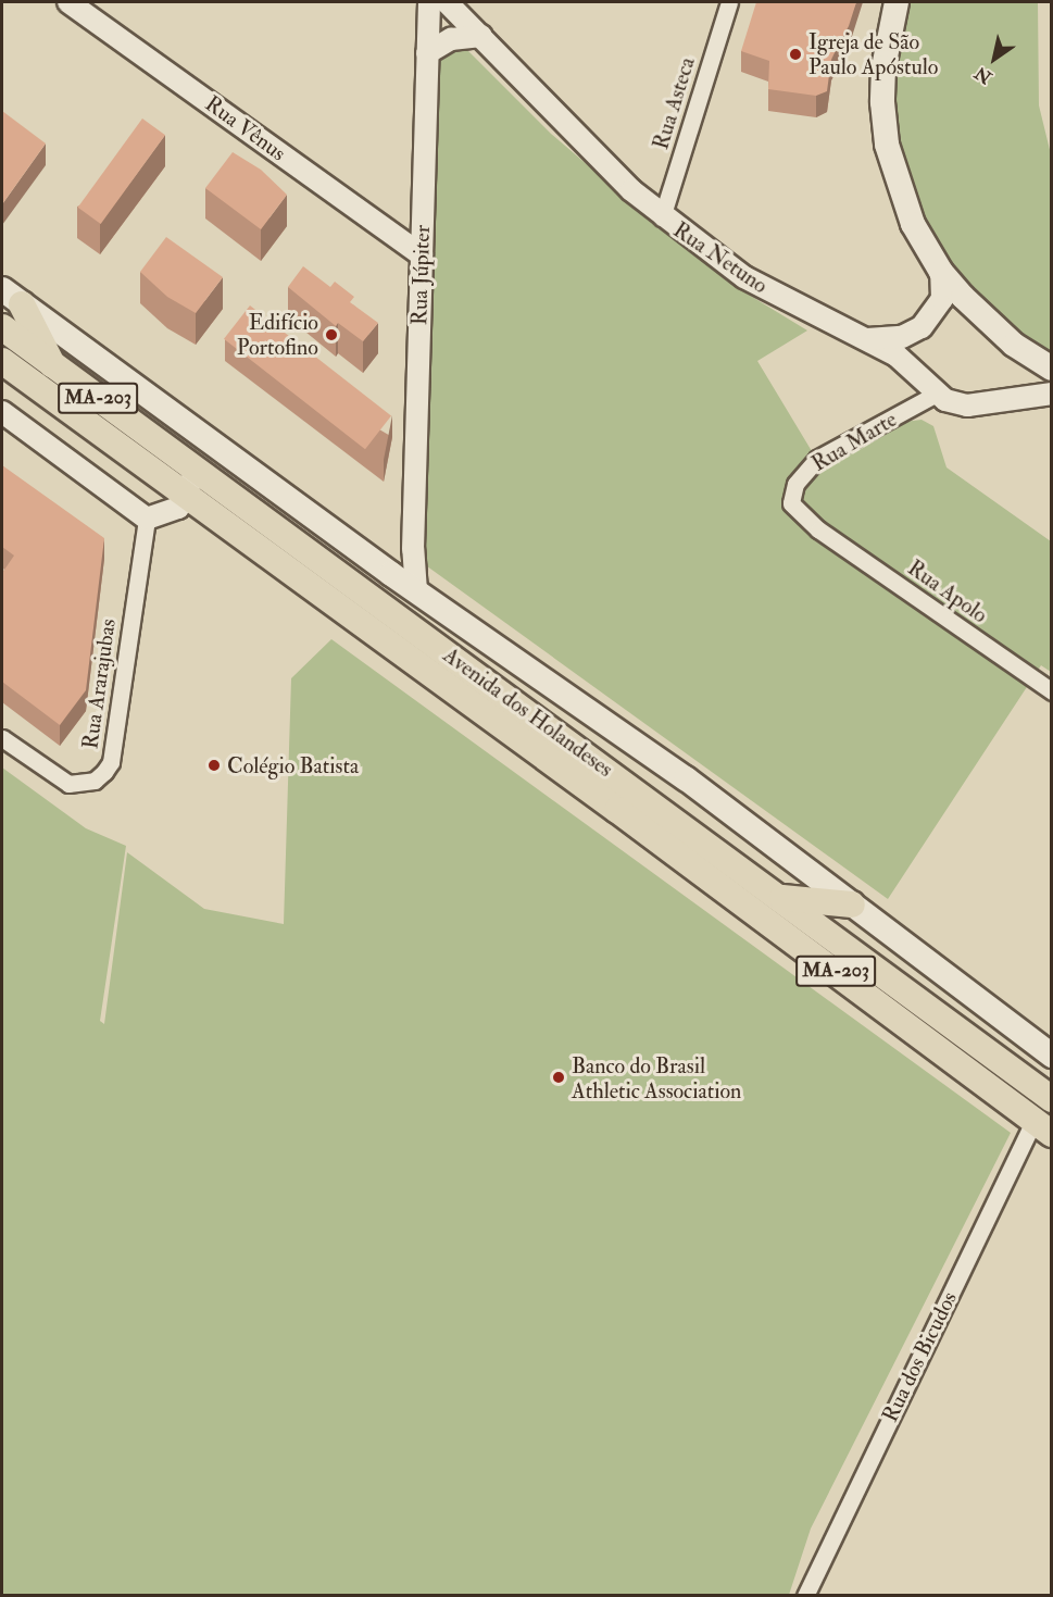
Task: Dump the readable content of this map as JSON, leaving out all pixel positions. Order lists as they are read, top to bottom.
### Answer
{
  "streets": {
    "main road": ["MA-203", "Avenida dos Holandeses"],
    "street": [
      "Rua Asteca",
      "Rua Vênus",
      "Rua Netuno",
      "Rua Júpiter",
      "Rua Marte",
      "Rua Apolo",
      "Rua Ararajubas",
      "Rua dos Bicudos"
    ]
  },
  "crossings": [
    ["Rua Asteca", "Rua Netuno"],
    ["Rua Vênus", "Rua Júpiter"],
    ["Rua Netuno", "Rua Marte"],
    ["Rua Júpiter", "Avenida dos Holandeses"],
    ["Rua Marte", "Rua Apolo"],
    ["Avenida dos Holandeses", "Rua dos Bicudos"]
  ],
  "places": [
    "Igreja de São Paulo Apóstulo",
    "Edifício Portofino",
    "Colégio Batista",
    "Banco do Brasil Athletic Association"
  ],
  "north": "bottom left"
}
